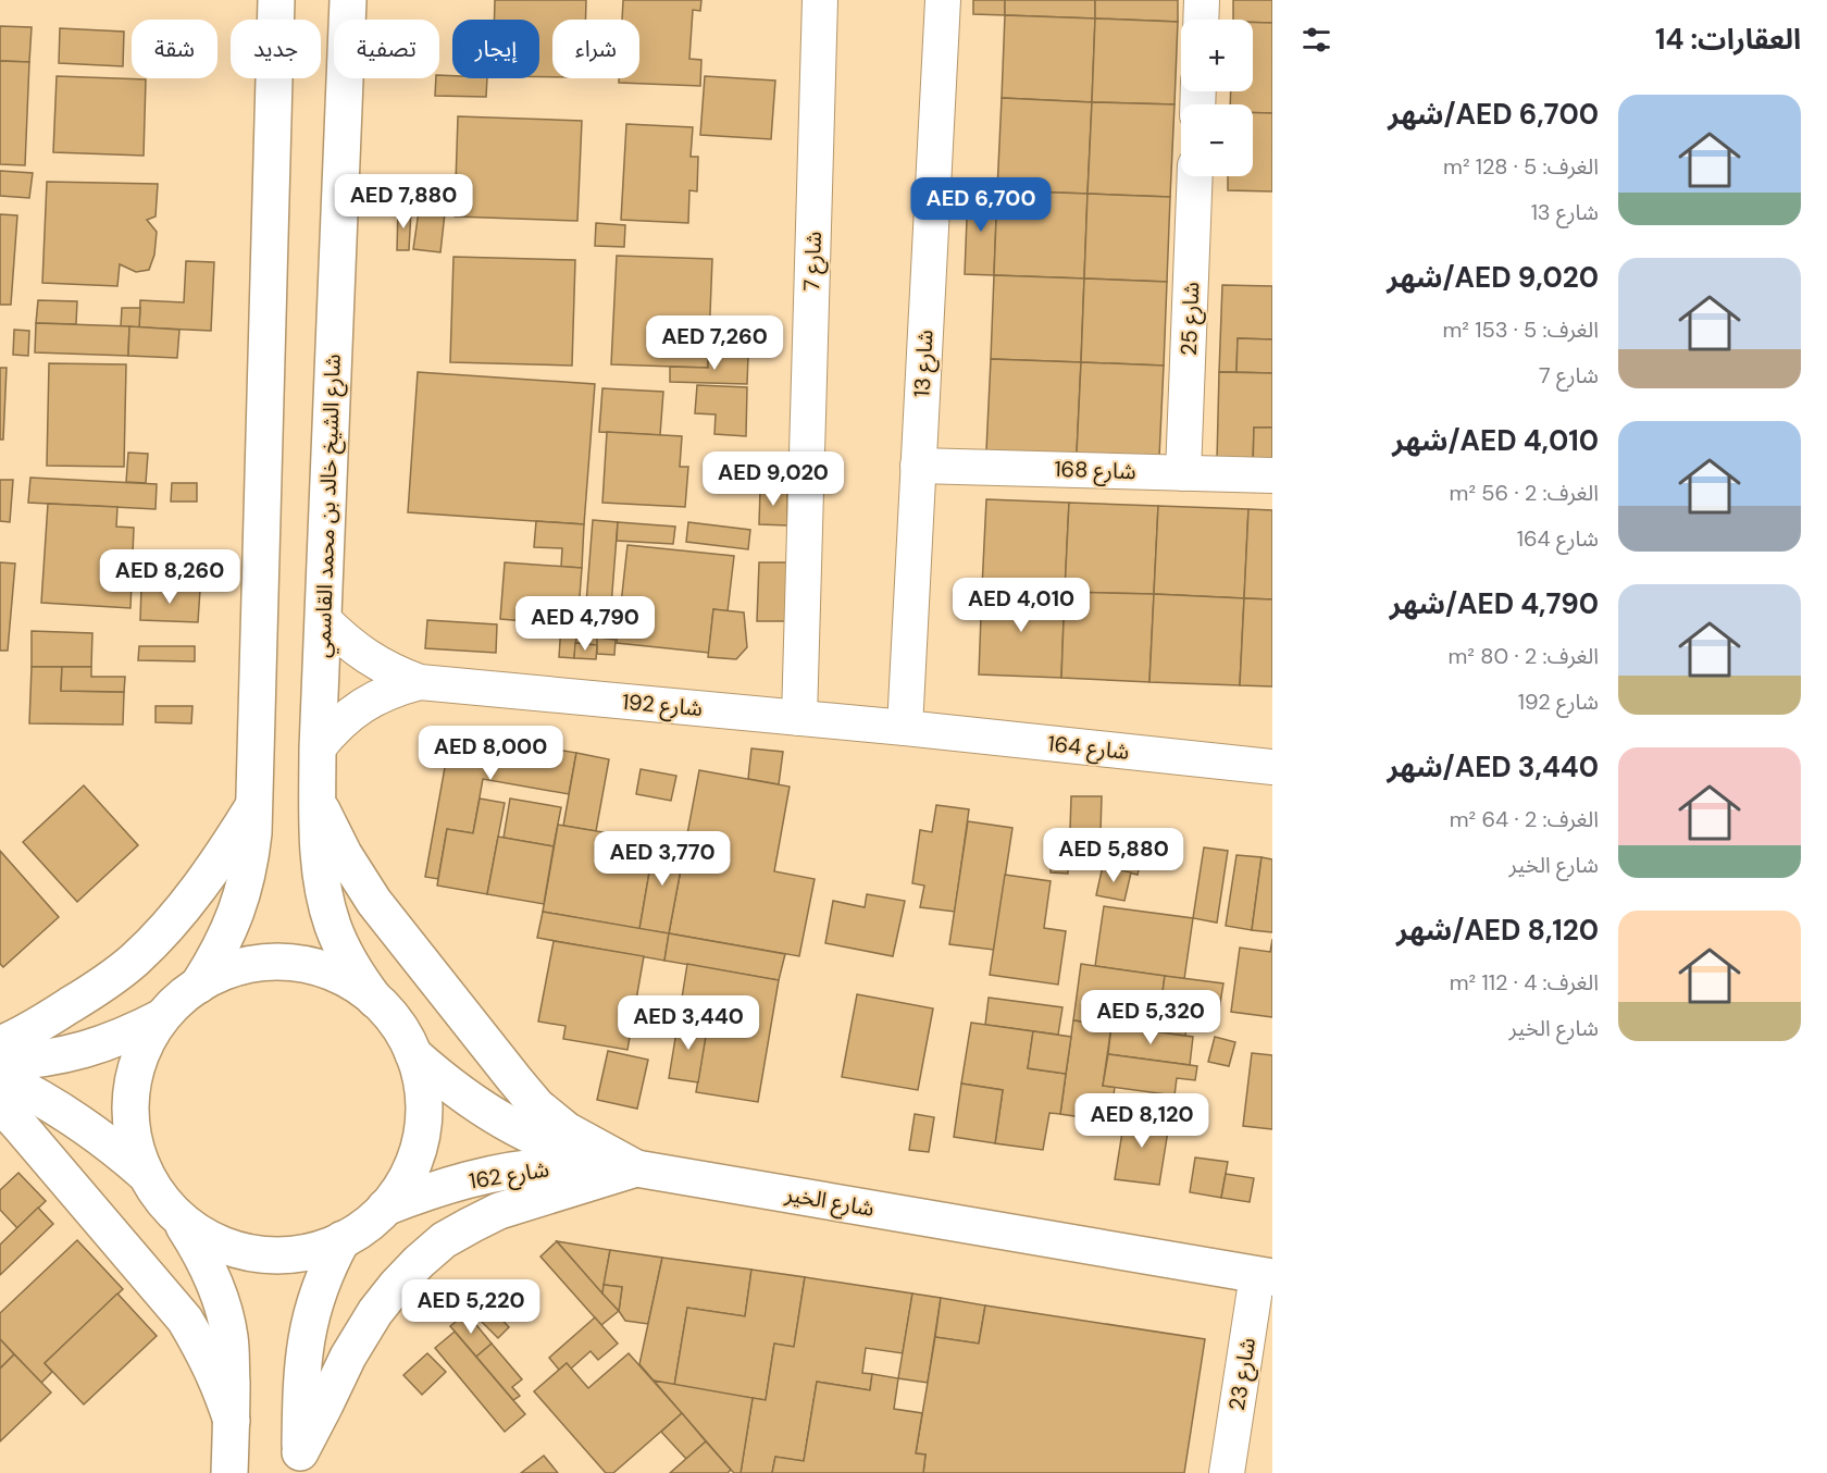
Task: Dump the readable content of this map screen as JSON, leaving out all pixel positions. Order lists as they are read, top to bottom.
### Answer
{
  "streets": {
    "main road": ["شارع الشيخ خالد بن محمد القاسمي", "شارع 162", "شارع الخير"],
    "street": [
      "شارع 7",
      "شارع 25",
      "شارع 13",
      "شارع 168",
      "شارع 192",
      "شارع 164",
      "شارع 23"
    ]
  },
  "crossings": [
    ["شارع 7", "شارع 192"],
    ["شارع 25", "شارع 168"],
    ["شارع 13", "شارع 168"],
    ["شارع 13", "شارع 192"],
    ["شارع 13", "شارع 164"],
    ["شارع الشيخ خالد بن محمد القاسمي", "شارع 192"],
    ["شارع 192", "شارع 164"],
    ["شارع 162", "شارع الخير"],
    ["شارع الخير", "شارع 23"]
  ],
  "page": {
    "heading": "العقارات: 14",
    "map_buttons": ["+", "−"],
    "chip": [
      "شراء",
      "إيجار",
      "تصفية",
      "جديد",
      "شقة"
    ],
    "list": [
      {
        "name": "AED 6,700/شهر",
        "note": "الغرف: 5 · 128 m² · شارع 13"
      },
      {
        "name": "AED 9,020/شهر",
        "note": "الغرف: 5 · 153 m² · شارع 7"
      },
      {
        "name": "AED 4,010/شهر",
        "note": "الغرف: 2 · 56 m² · شارع 164"
      },
      {
        "name": "AED 4,790/شهر",
        "note": "الغرف: 2 · 80 m² · شارع 192"
      },
      {
        "name": "AED 3,440/شهر",
        "note": "الغرف: 2 · 64 m² · شارع الخير"
      },
      {
        "name": "AED 8,120/شهر",
        "note": "الغرف: 4 · 112 m² · شارع الخير"
      }
    ],
    "price": [
      "AED 7,880",
      "AED 6,700",
      "AED 7,260",
      "AED 9,020",
      "AED 8,260",
      "AED 4,010",
      "AED 4,790",
      "AED 8,000",
      "AED 5,880",
      "AED 3,770",
      "AED 5,320",
      "AED 3,440",
      "AED 8,120",
      "AED 5,220"
    ]
  }
}
